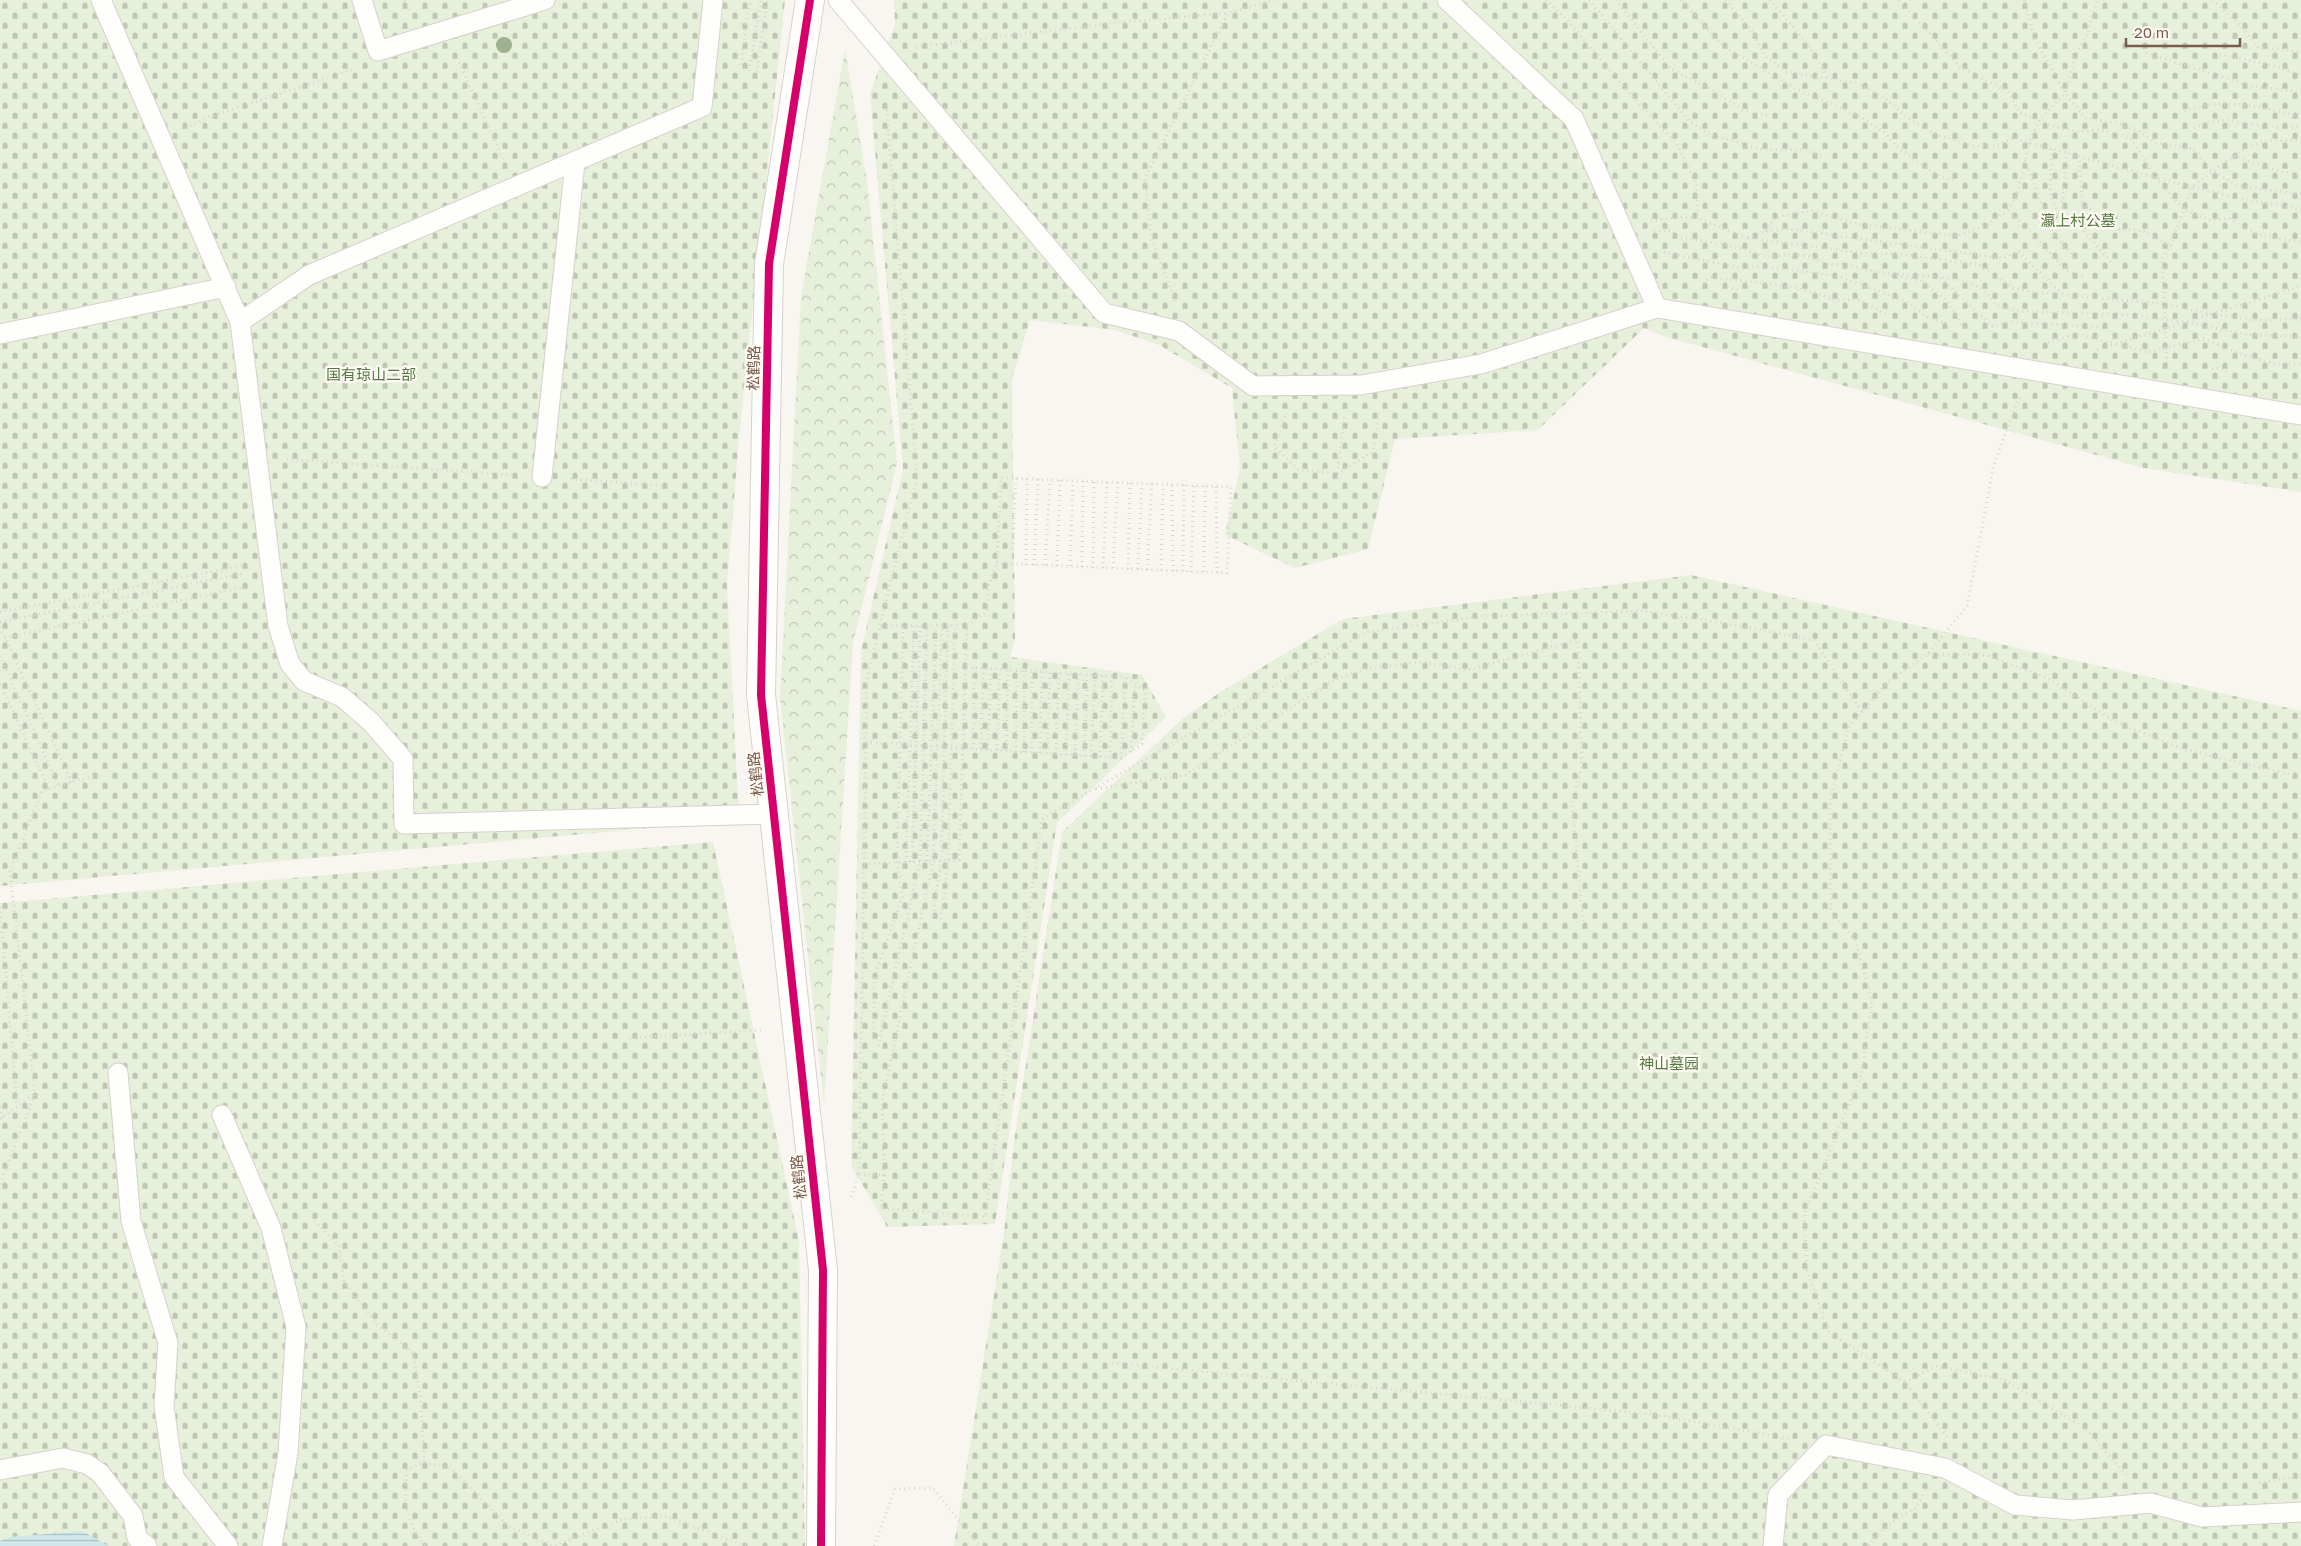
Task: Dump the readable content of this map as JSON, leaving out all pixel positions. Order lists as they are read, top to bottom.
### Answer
{
  "streets": {
    "street": ["松鹤路"]
  },
  "parks": ["瀛上村公墓", "国有琼山二部", "神山墓园"],
  "scale_bar": "20 m"
}
